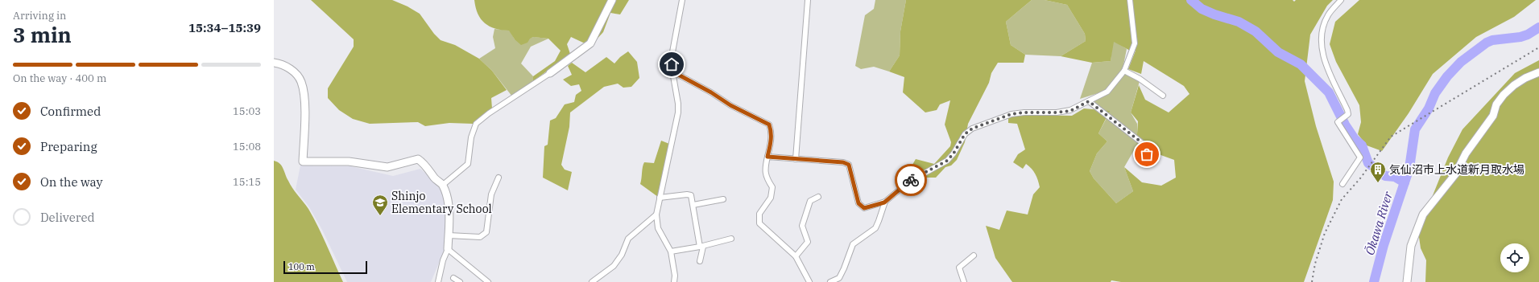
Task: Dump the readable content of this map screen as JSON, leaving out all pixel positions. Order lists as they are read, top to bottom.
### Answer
{
  "water": ["Ōkawa River"],
  "places": {
    "building": ["気仙沼市上水道新月取水場"],
    "school or university": ["Shinjo Elementary School"]
  },
  "scale_bar": "100 m",
  "page": {
    "heading": ["3 min", "Arriving in", "15:34–15:39"],
    "bar": "On the way · 400 m",
    "list": [
      ["Confirmed", "15:03"],
      ["Preparing", "15:08"],
      ["On the way", "15:15"],
      "Delivered"
    ],
    "scale": "100 m"
  }
}
